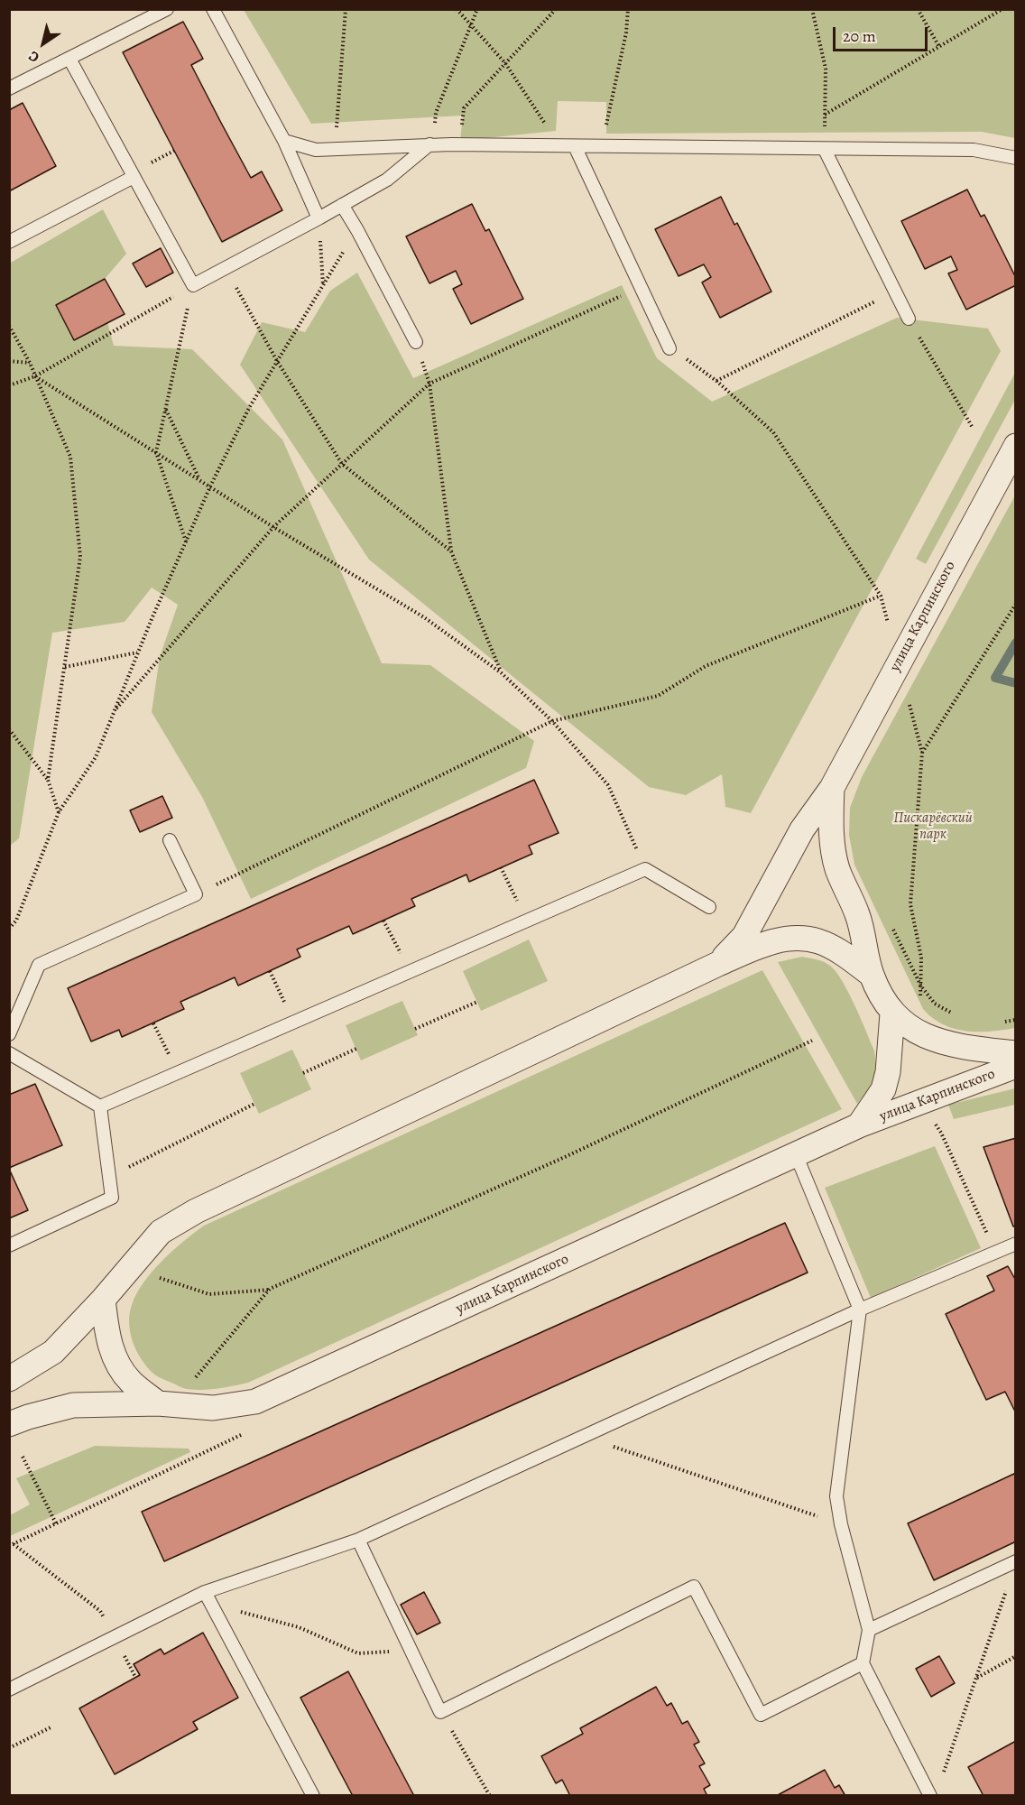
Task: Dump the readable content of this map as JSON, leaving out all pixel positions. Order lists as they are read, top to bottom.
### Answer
{
  "streets": {
    "street": ["улица Карпинского"]
  },
  "parks": ["Пискарёвский парк"],
  "scale_bar": "20 m",
  "north": "bottom left"
}
